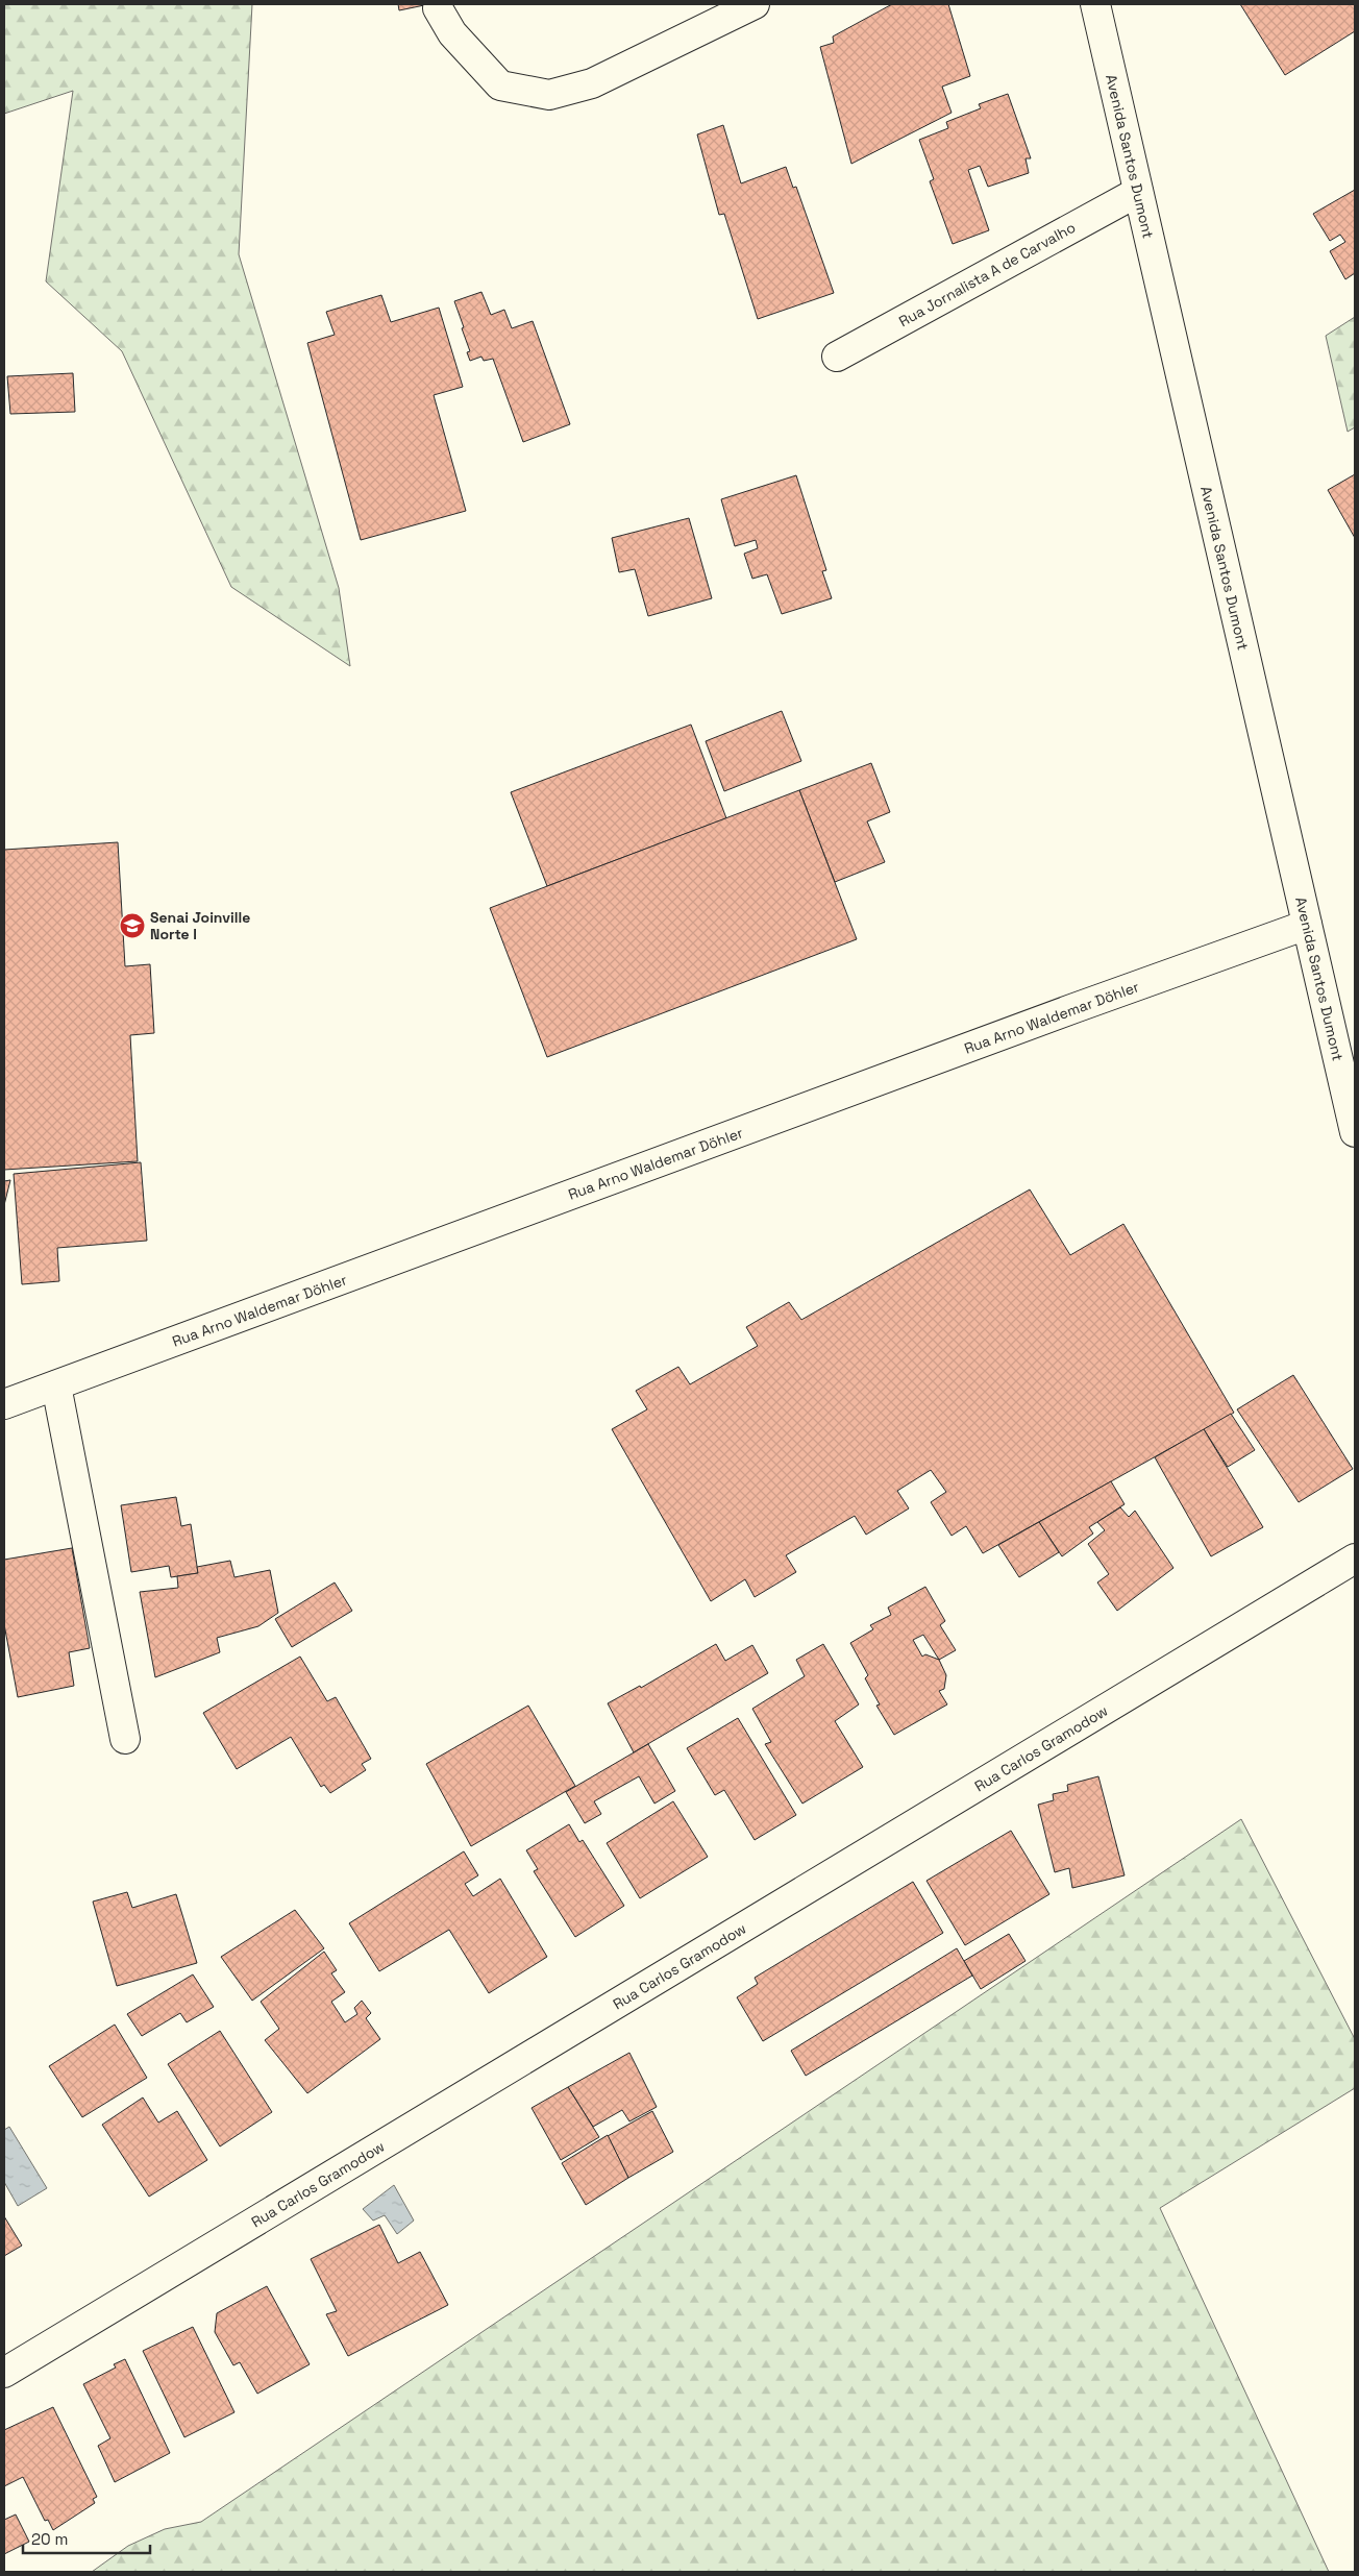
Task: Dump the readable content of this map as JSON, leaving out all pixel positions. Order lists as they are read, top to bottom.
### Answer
{
  "streets": {
    "main road": [
      "Avenida Santos Dumont",
      "Rua Jornalista A de Carvalho",
      "Rua Arno Waldemar Döhler",
      "Rua Carlos Gramodow"
    ]
  },
  "crossings": [
    ["Avenida Santos Dumont", "Rua Jornalista A de Carvalho"],
    ["Avenida Santos Dumont", "Rua Arno Waldemar Döhler"]
  ],
  "places": {
    "school or university": ["Senai Joinville Norte I"]
  },
  "scale_bar": "20 m"
}
